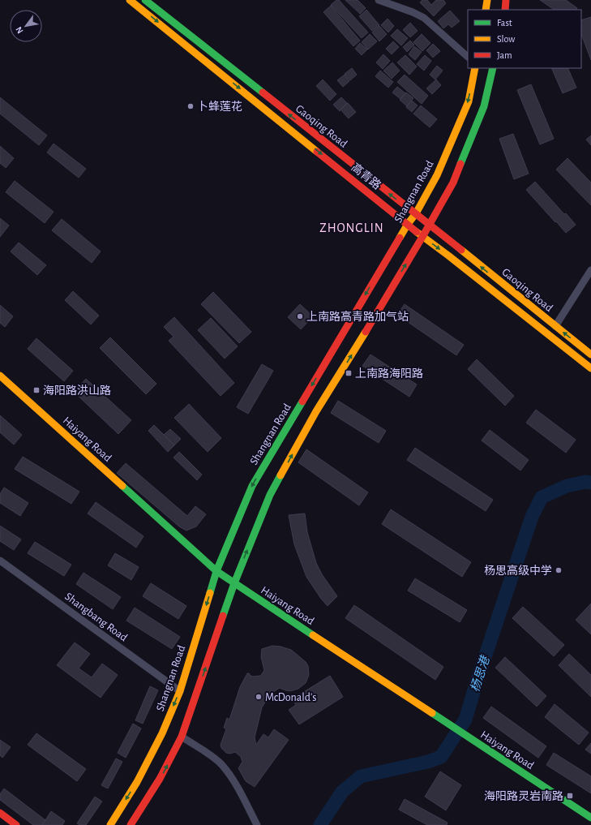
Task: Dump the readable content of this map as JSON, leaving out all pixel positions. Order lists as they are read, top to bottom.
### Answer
{
  "streets": {
    "main road": [
      "Gaoqing Road",
      "高青路",
      "Shangnan Road",
      "Haiyang Road"
    ],
    "street": ["Shangbang Road"]
  },
  "crossings": [
    ["Gaoqing Road", "Shangnan Road"],
    ["高青路", "Shangnan Road"],
    ["Shangnan Road", "Haiyang Road"],
    ["Shangnan Road", "Shangbang Road"]
  ],
  "one_way": ["Gaoqing Road", "高青路"],
  "districts": ["ZHONGLIN"],
  "water": ["杨思港"],
  "places": {
    "other": [
      "卜蜂莲花",
      "上南路高青路加气站",
      "杨思高级中学",
      "McDonald's"
    ],
    "transit": ["上南路海阳路", "海阳路洪山路", "海阳路灵岩南路"]
  },
  "legend": ["Fast", "Slow", "Jam"],
  "north": "bottom left"
}
